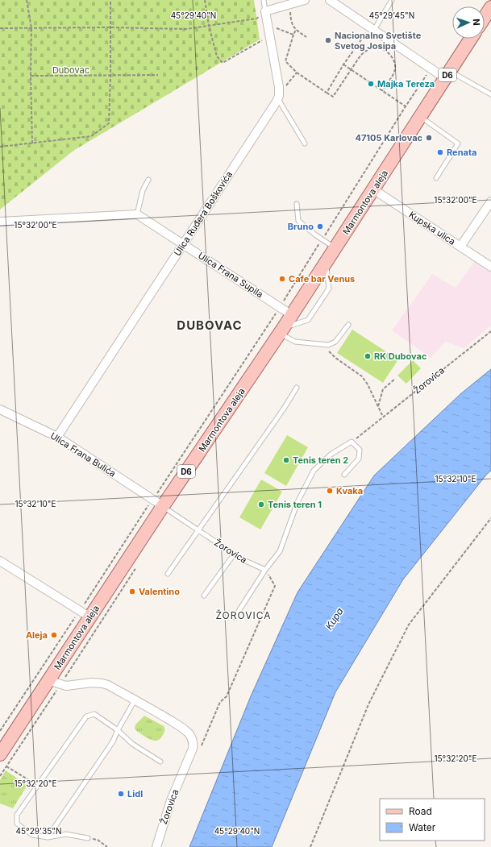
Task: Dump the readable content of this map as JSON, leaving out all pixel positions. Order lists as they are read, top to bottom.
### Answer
{
  "streets": {
    "main road": ["D6", "Marmontova aleja"],
    "street": [
      "Ulica Ruđera Boškovića",
      "Kupska ulica",
      "Ulica Frana Supila",
      "Žorovica",
      "Ulica Frana Bulića"
    ]
  },
  "crossings": [
    ["D6", "Marmontova aleja"],
    ["Marmontova aleja", "Kupska ulica"],
    ["Marmontova aleja", "Ulica Frana Supila"],
    ["Marmontova aleja", "Žorovica"],
    ["Marmontova aleja", "Ulica Frana Bulića"],
    ["Ulica Ruđera Boškovića", "Ulica Frana Supila"],
    ["Ulica Ruđera Boškovića", "Ulica Frana Bulića"],
    ["Žorovica", "Ulica Frana Bulića"]
  ],
  "districts": ["DUBOVAC", "ŽOROVICA"],
  "water": ["Kupa"],
  "parks": ["Dubovac"],
  "places": [
    "Nacionalno Svetište Svetog Josipa",
    "Majka Tereza",
    "47105 Karlovac",
    "Renata",
    "Bruno",
    "Cafe bar Venus",
    "RK Dubovac",
    "Tenis teren 2",
    "Kvaka",
    "Tenis teren 1",
    "Valentino",
    "Aleja",
    "Lidl"
  ],
  "legend": ["Road", "Water"],
  "north": "right",
  "coordinates": [
    "45°29'40\"N",
    "45°29'45\"N",
    "15°32'00\"E",
    "15°32'10\"E",
    "15°32'20\"E",
    "45°29'35\"N"
  ]
}
